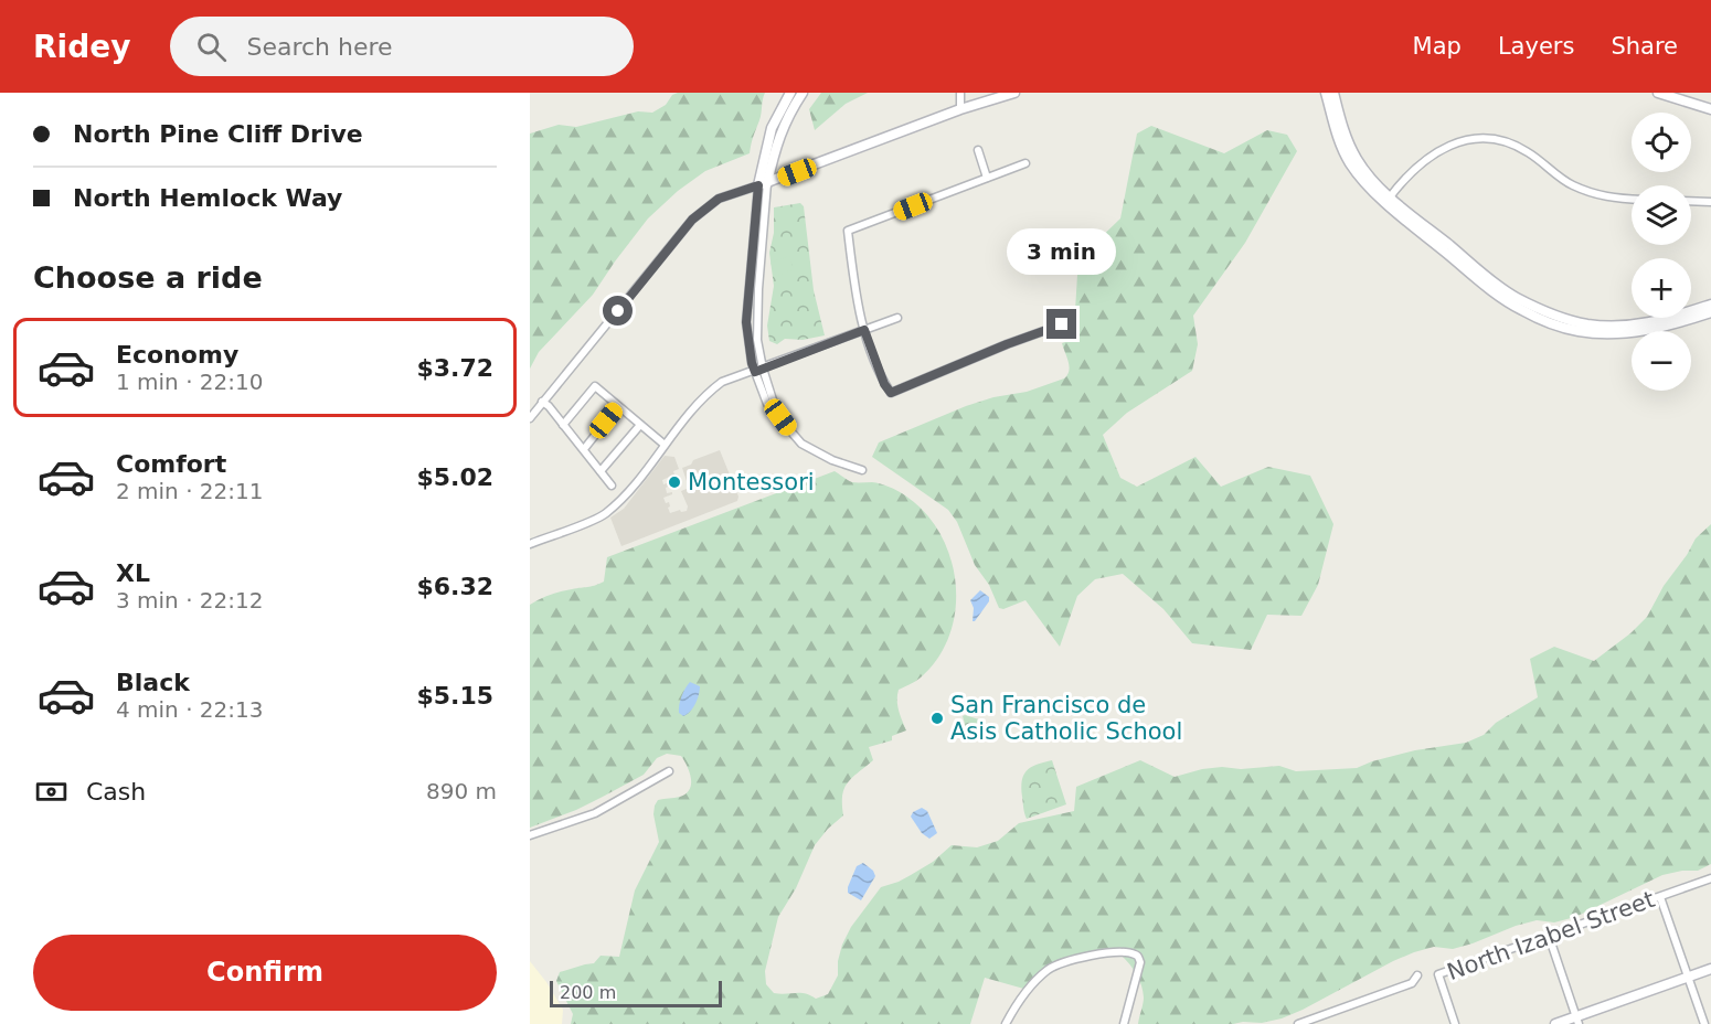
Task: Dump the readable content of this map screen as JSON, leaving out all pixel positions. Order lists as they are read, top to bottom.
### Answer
{
  "streets": {
    "street": ["North Izabel Street"]
  },
  "places": ["Montessori", "San Francisco de Asis Catholic School"],
  "scale_bar": "200 m",
  "page": {
    "header": "Ridey",
    "search": "Search here",
    "nav": ["Map", "Layers", "Share"],
    "banner": ["North Pine Cliff Drive", "North Hemlock Way"],
    "map_buttons": ["+", "−"],
    "bubble": "3 min",
    "heading": "Choose a ride",
    "list": [
      {
        "name": "Economy",
        "note": "1 min · 22:10",
        "value": "$3.72"
      },
      {
        "name": "Comfort",
        "note": "2 min · 22:11",
        "value": "$5.02"
      },
      {
        "name": "XL",
        "note": "3 min · 22:12",
        "value": "$6.32"
      },
      {
        "name": "Black",
        "note": "4 min · 22:13",
        "value": "$5.15"
      }
    ],
    "pay": ["Cash", "890 m"],
    "buttons": "Confirm",
    "scale": "200 m"
  }
}
